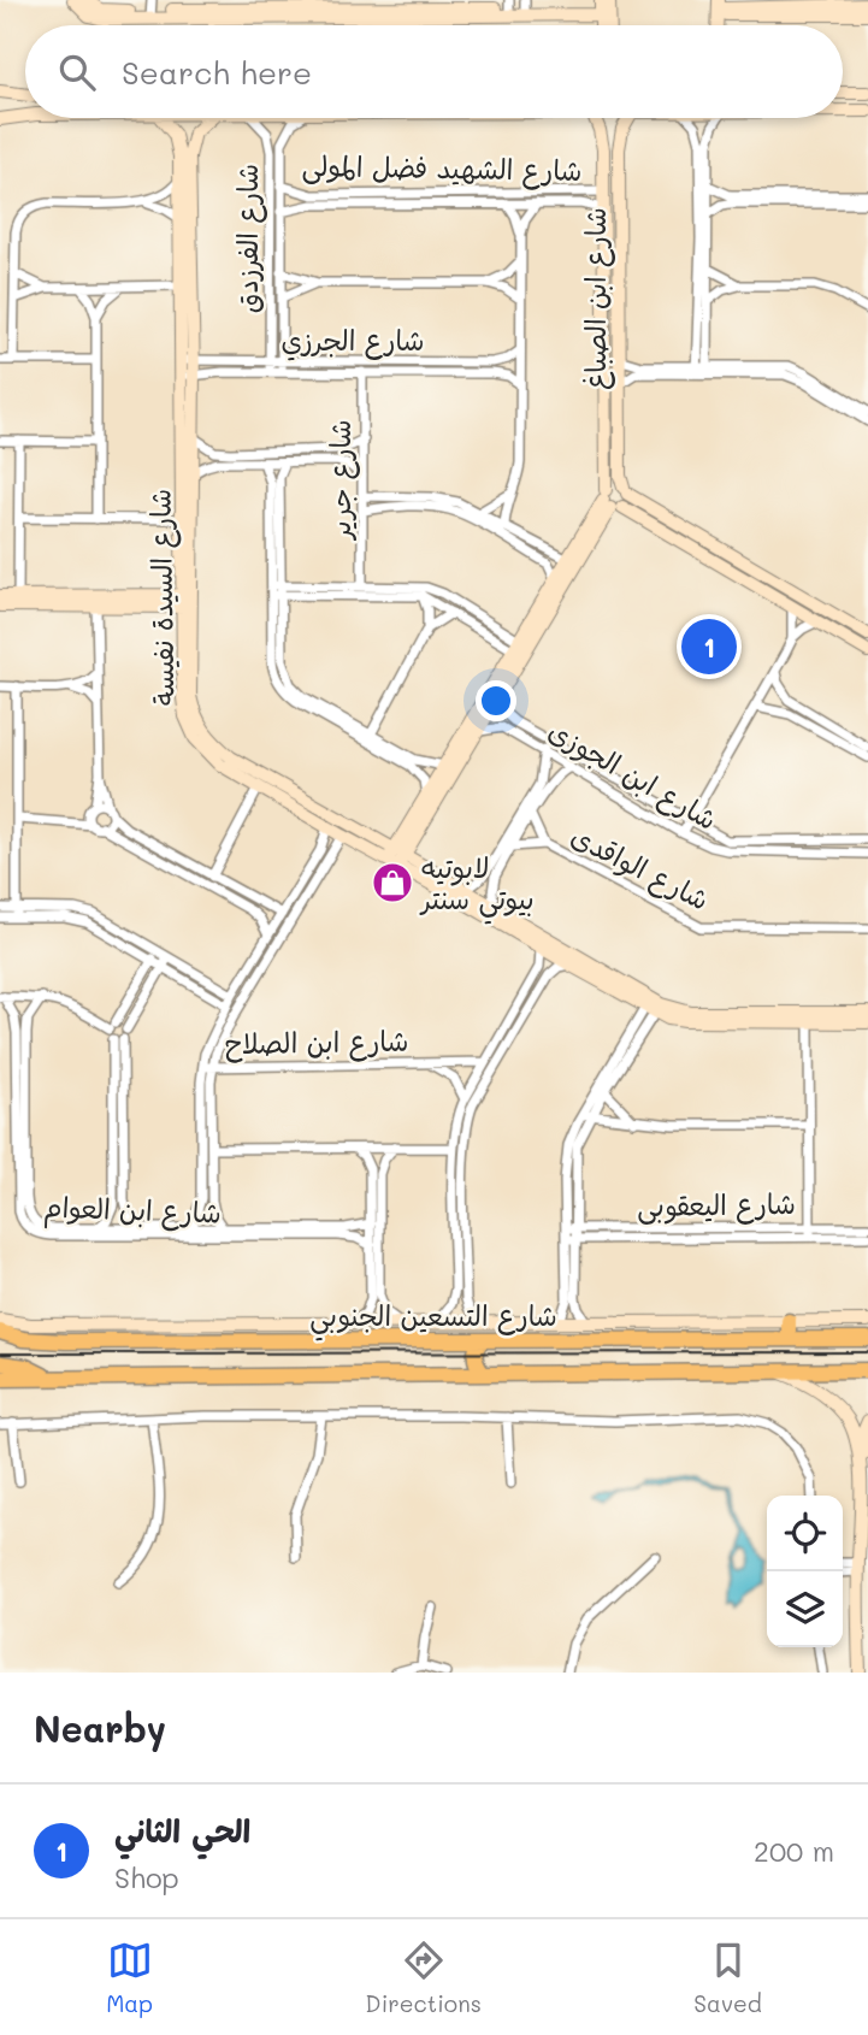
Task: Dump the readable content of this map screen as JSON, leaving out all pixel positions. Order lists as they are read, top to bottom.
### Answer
{
  "streets": {
    "highway": ["شارع التسعين الجنوبي"],
    "street": [
      "شارع الشهيد فضل المولى",
      "شارع الفرزدق",
      "شارع ابن الصباغ",
      "شارع الجرزي",
      "شارع جرير",
      "شارع السيدة نفيسة",
      "شارع ابن الجوزى",
      "شارع الواقدى",
      "شارع ابن الصلاح",
      "شارع اليعقوبى",
      "شارع ابن العوام"
    ]
  },
  "crossings": [
    ["شارع الشهيد فضل المولى", "شارع الفرزدق"],
    ["شارع الشهيد فضل المولى", "شارع ابن الصباغ"],
    ["شارع الفرزدق", "شارع الجرزي"],
    ["شارع الجرزي", "شارع جرير"],
    ["شارع الجرزي", "شارع السيدة نفيسة"]
  ],
  "places": {
    "shop": ["لابوتيه بيوتي سنتر"]
  },
  "page": {
    "search": "Search here",
    "pins": "1",
    "heading": "Nearby",
    "list": [
      {
        "mark": "1",
        "name": "الحي الثاني",
        "note": "Shop",
        "value": "200 m"
      }
    ],
    "nav": ["Map", "Directions", "Saved"]
  }
}
